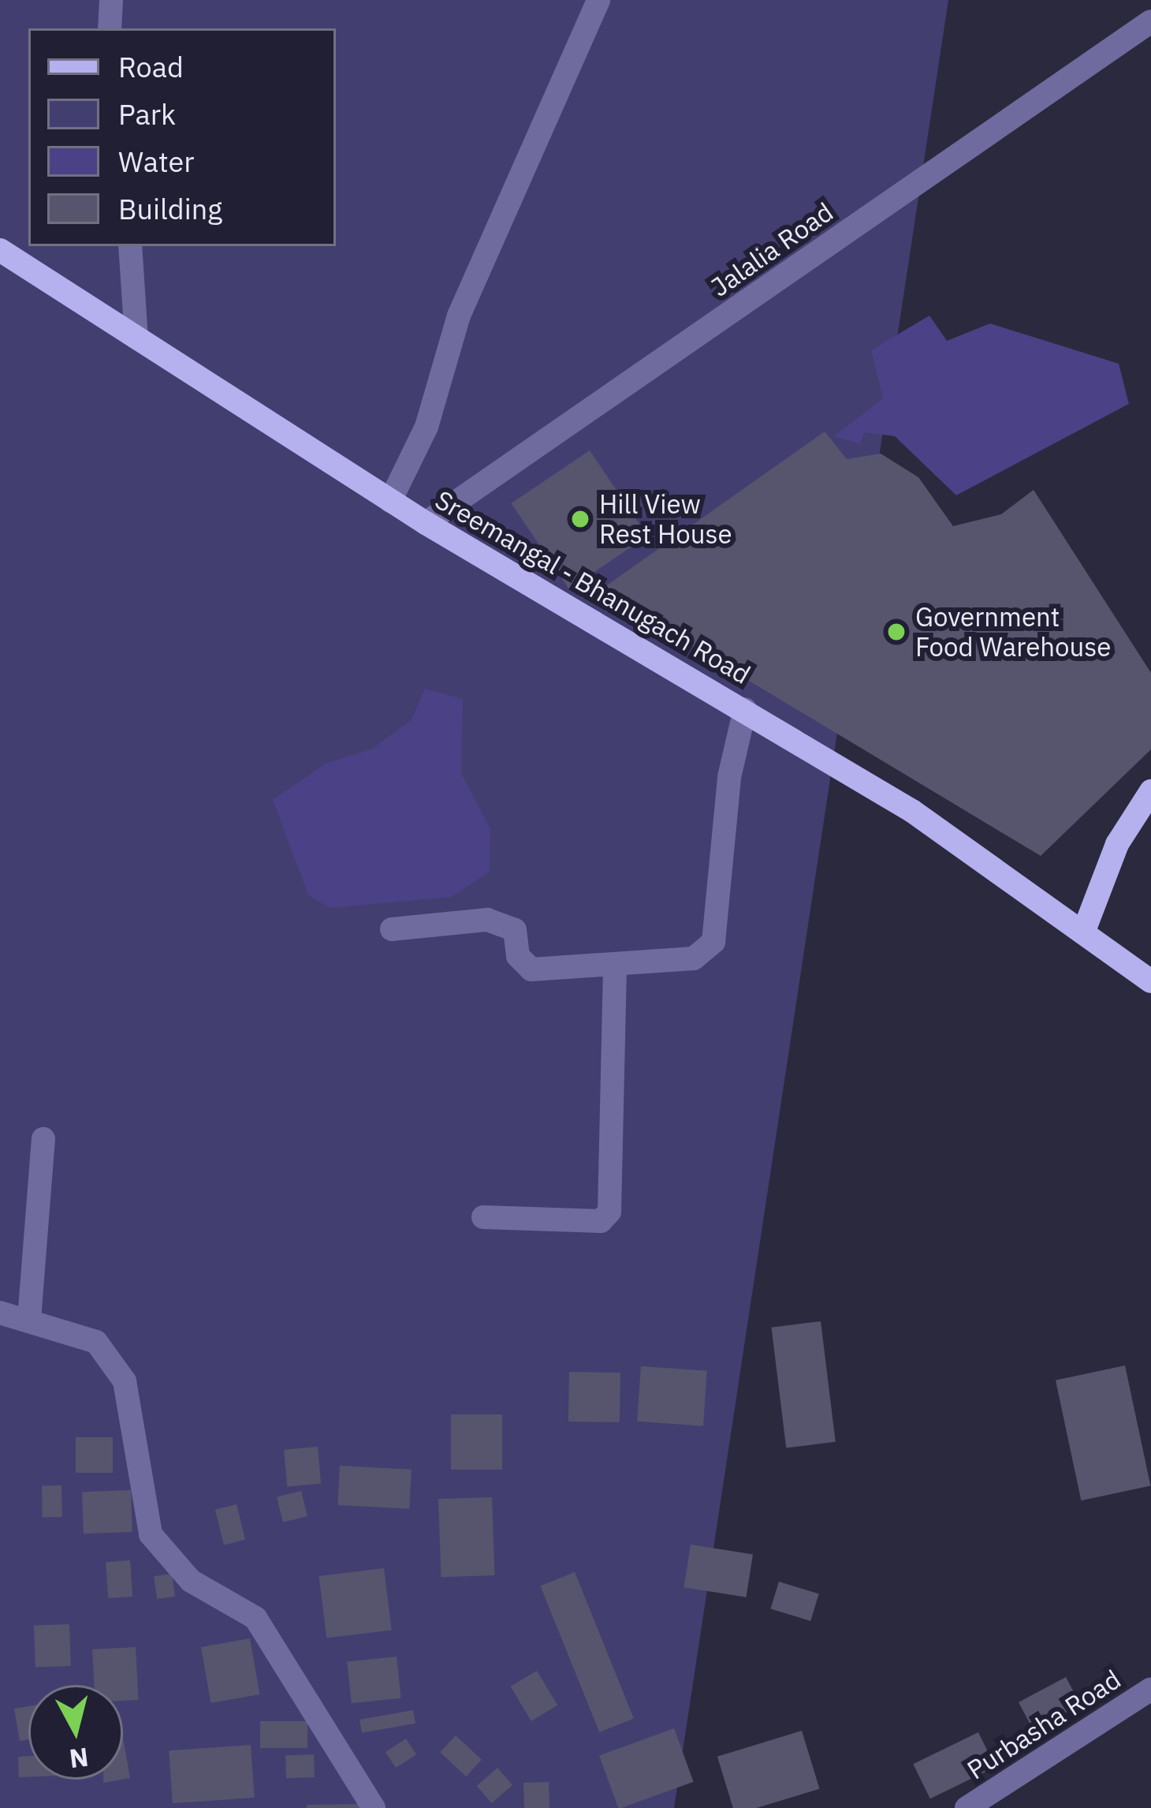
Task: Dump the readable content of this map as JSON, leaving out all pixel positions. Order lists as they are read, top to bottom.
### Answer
{
  "streets": {
    "main road": ["Sreemangal - Bhanugach Road"],
    "street": ["Jalalia Road", "Purbasha Road"]
  },
  "crossings": [
    ["Jalalia Road", "Sreemangal - Bhanugach Road"]
  ],
  "places": ["Hill View Rest House", "Government Food Warehouse"],
  "legend": [
    "Road",
    "Park",
    "Water",
    "Building"
  ],
  "north": "bottom"
}
